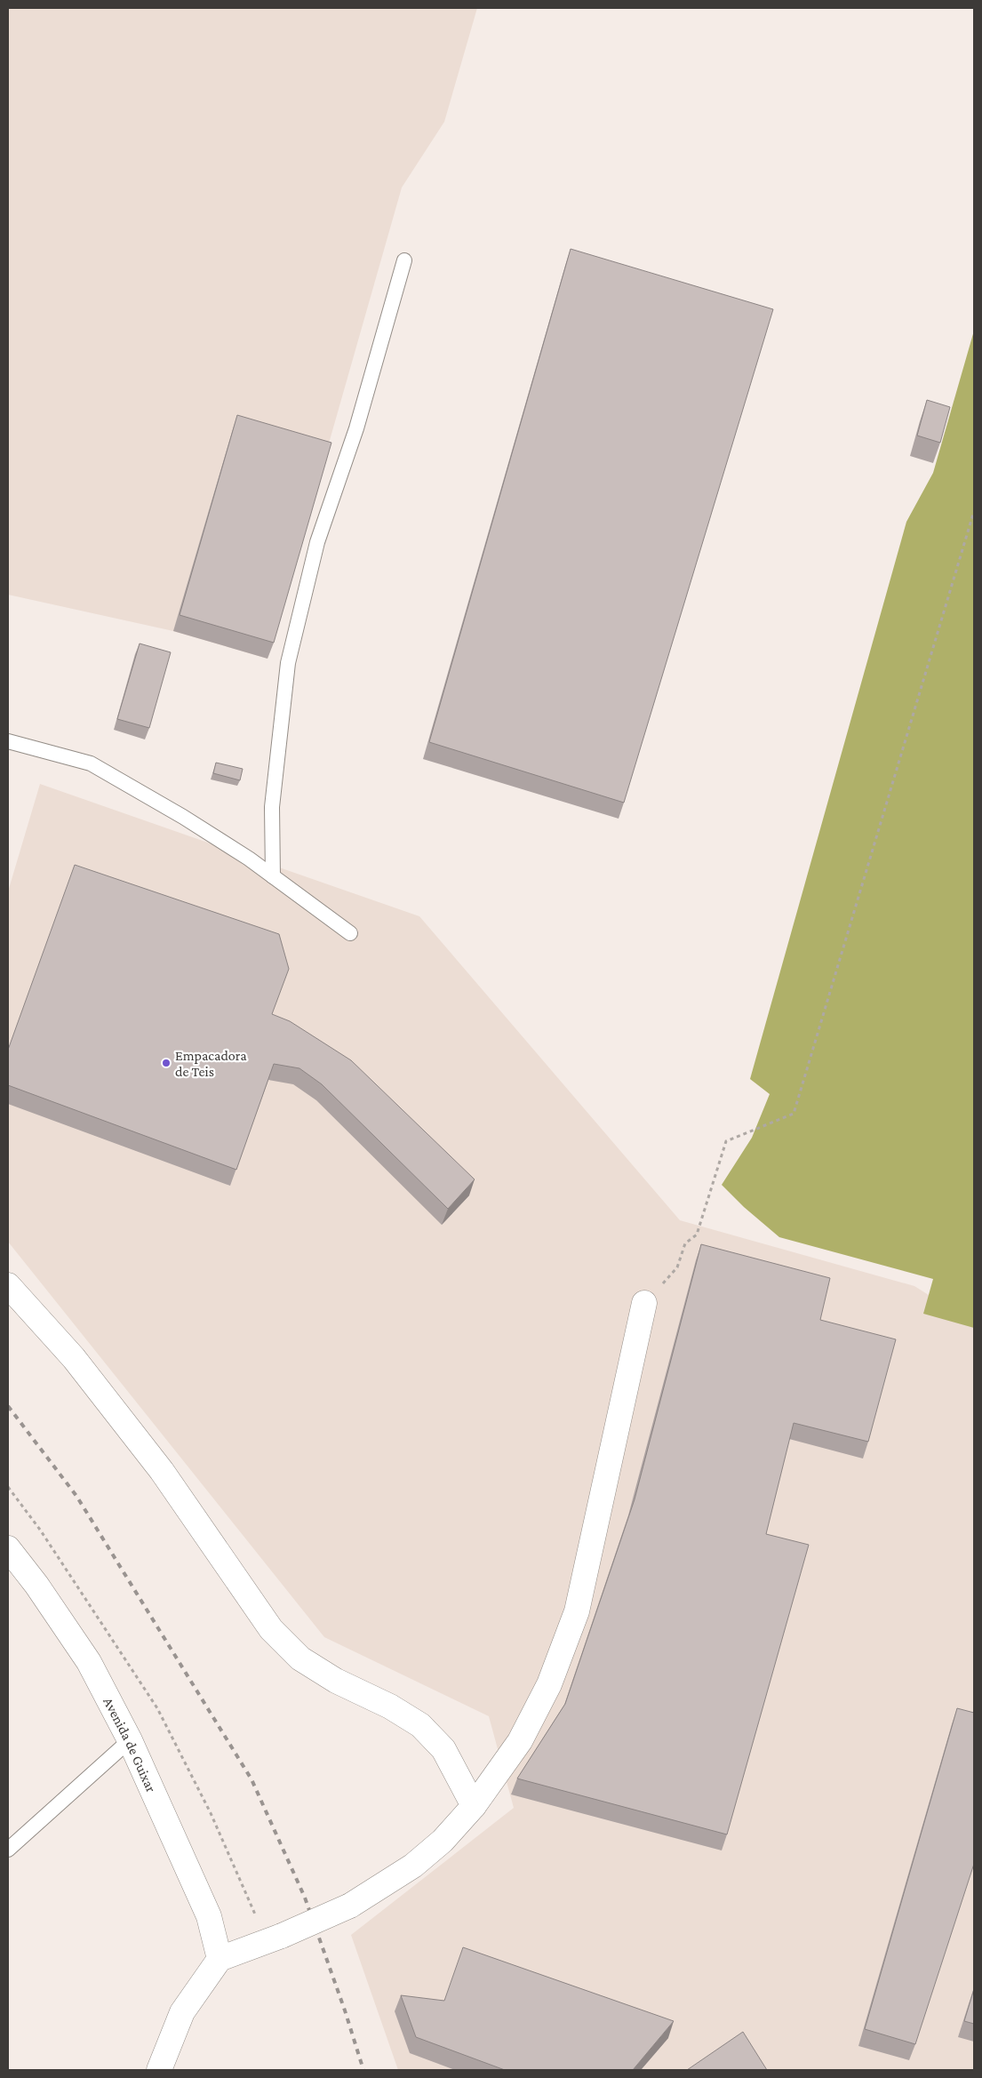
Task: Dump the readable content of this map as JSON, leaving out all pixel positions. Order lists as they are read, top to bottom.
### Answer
{
  "streets": {
    "street": ["Avenida de Guixar"]
  },
  "places": ["Empacadora de Teis"]
}
